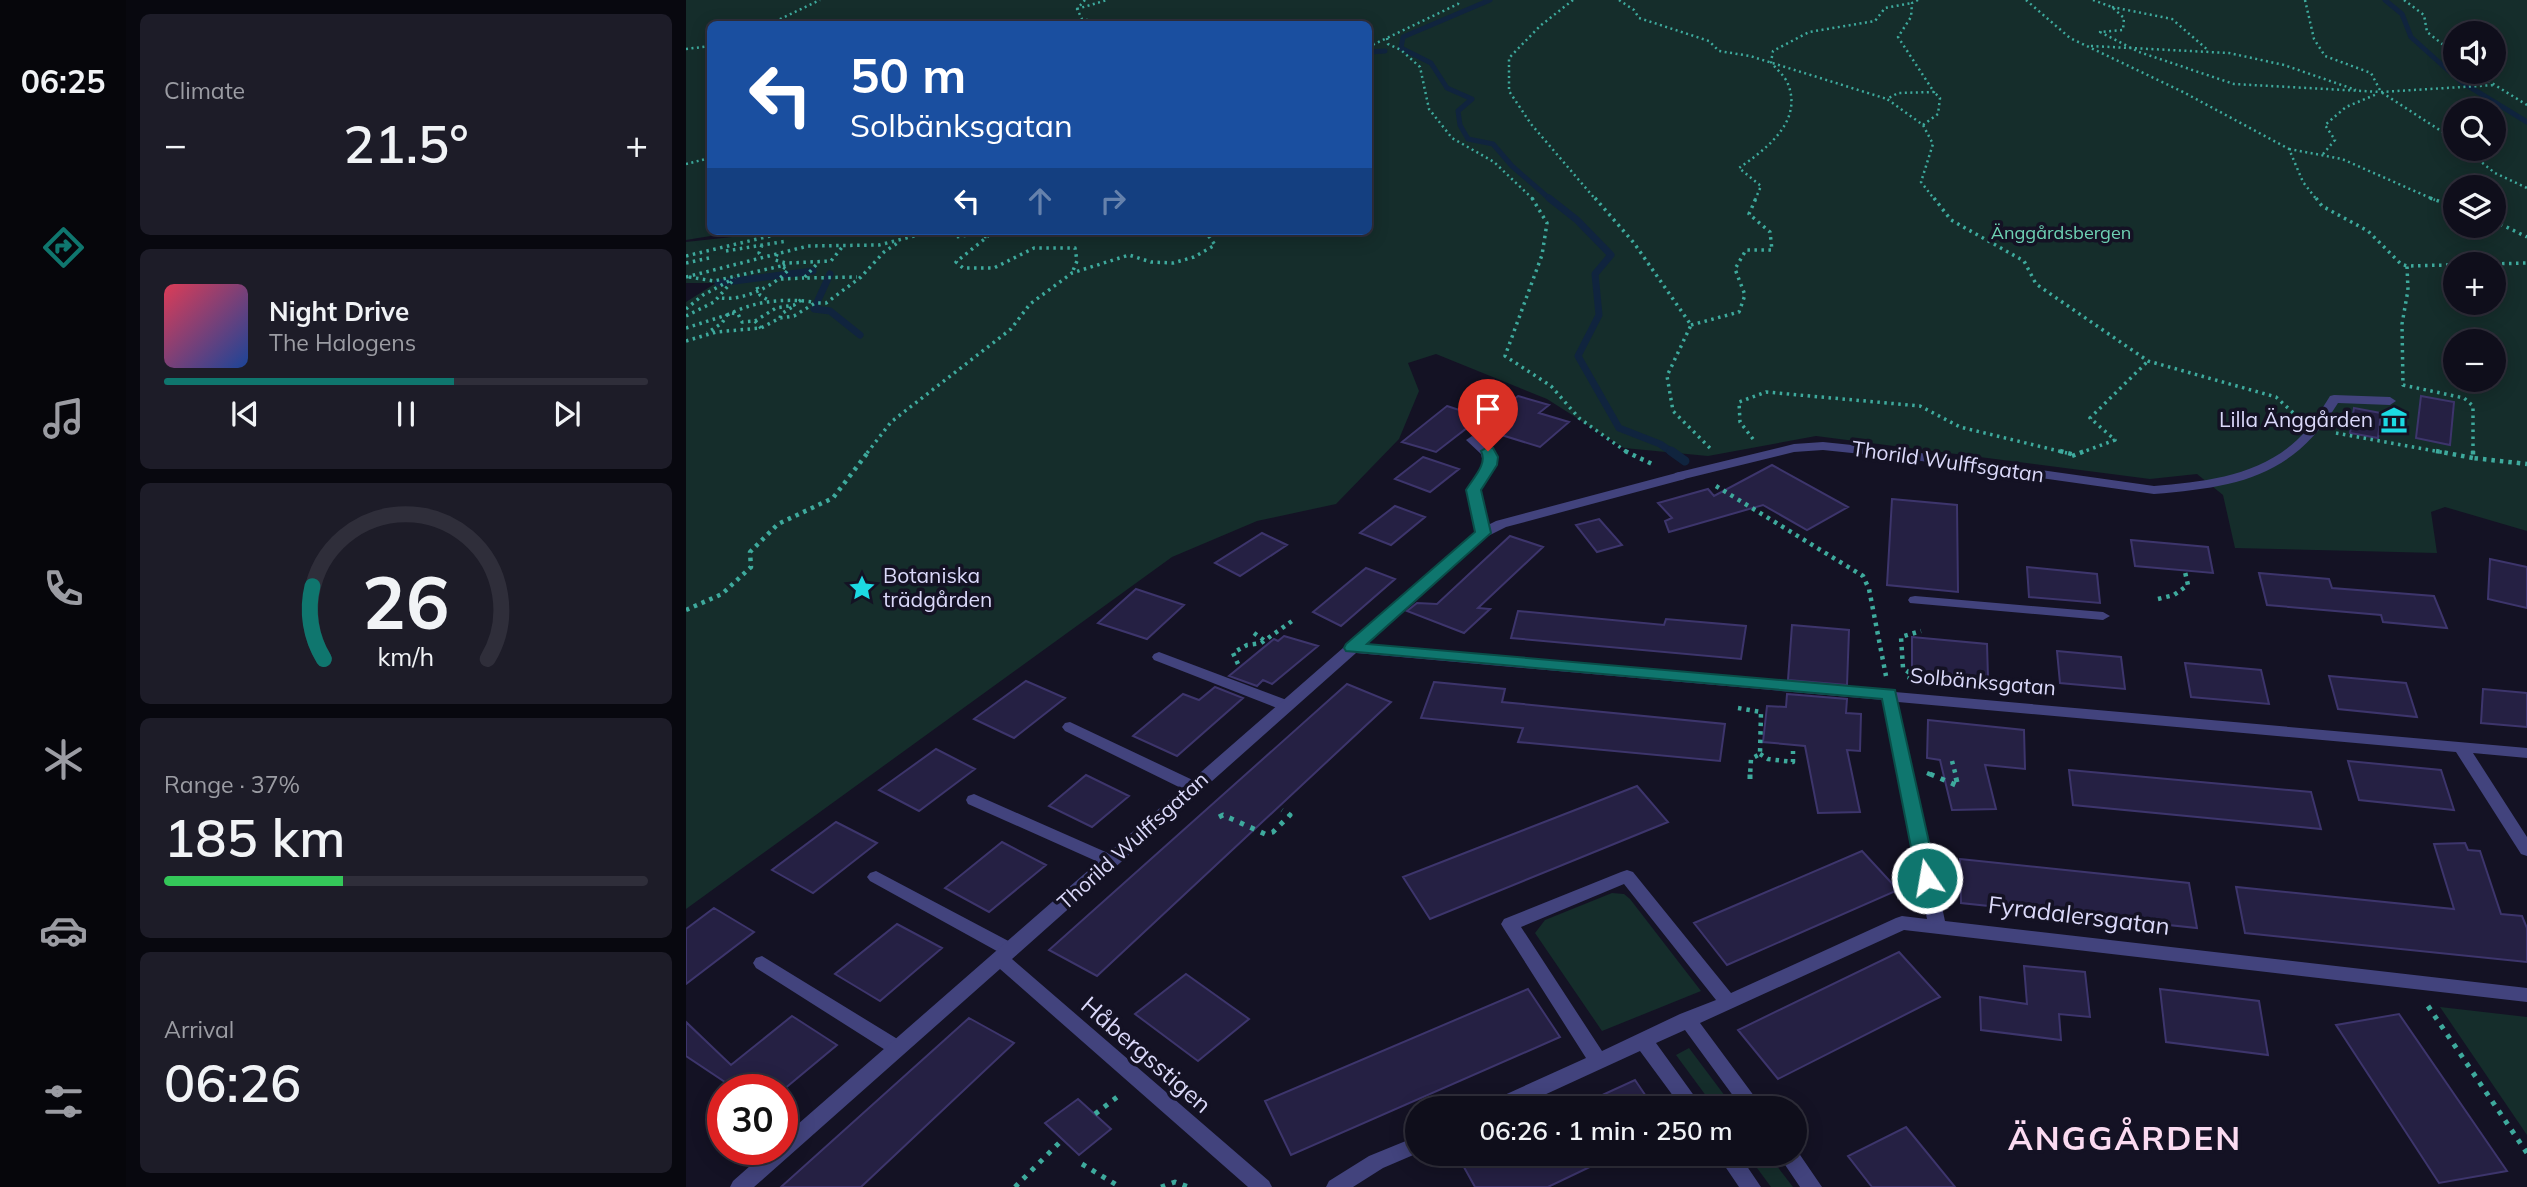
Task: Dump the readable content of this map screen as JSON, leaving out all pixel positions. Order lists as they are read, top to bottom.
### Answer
{
  "streets": {
    "street": [
      "Thorild Wulffsgatan",
      "Solbänksgatan",
      "Fyradalersgatan",
      "Håbergsstigen"
    ]
  },
  "crossings": [
    ["Thorild Wulffsgatan", "Solbänksgatan"],
    ["Thorild Wulffsgatan", "Håbergsstigen"]
  ],
  "districts": ["ÄNGGÅRDEN"],
  "parks": ["Änggårdsbergen"],
  "places": {
    "museum": ["Lilla Änggården"],
    "place": ["Botaniska trädgården"]
  },
  "page": {
    "tabs": "06:25",
    "tile": [
      "Climate",
      ["Range · 37%", "185 km"],
      ["Arrival", "06:26"]
    ],
    "map_buttons": ["+", "−"],
    "turn": ["50 m", "Solbänksgatan"],
    "heat": ["−", "21.5°", "+"],
    "song": ["Night Drive", "The Halogens"],
    "limit": "30",
    "trip": "06:26 · 1 min · 250 m",
    "gauge": ["26", "km/h"]
  }
}
